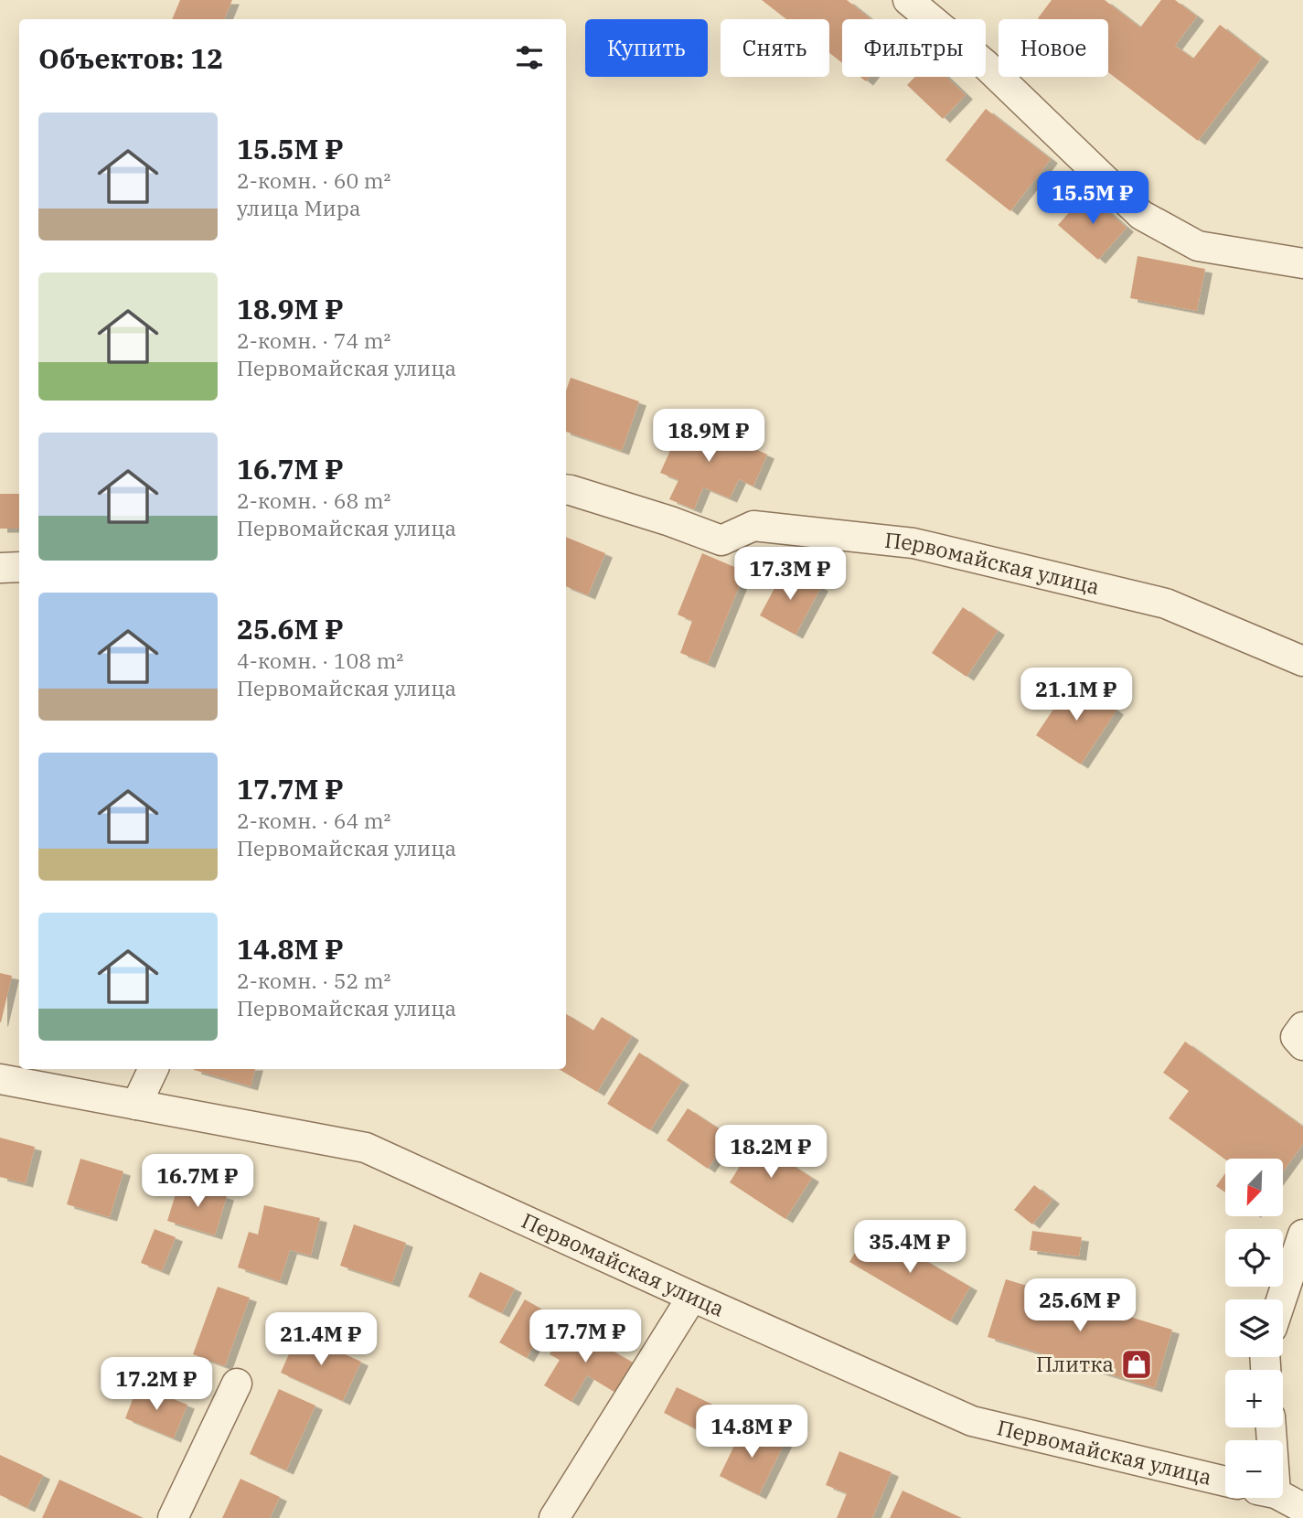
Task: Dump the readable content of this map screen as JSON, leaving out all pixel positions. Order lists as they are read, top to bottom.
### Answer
{
  "streets": {
    "street": ["Первомайская улица"]
  },
  "places": {
    "shop": ["Плитка"]
  },
  "north": "bottom left",
  "page": {
    "chip": [
      "Купить",
      "Снять",
      "Фильтры",
      "Новое"
    ],
    "heading": "Объектов: 12",
    "list": [
      {
        "name": "15.5M ₽",
        "note": "2-комн. · 60 m² · улица Мира"
      },
      {
        "name": "18.9M ₽",
        "note": "2-комн. · 74 m² · Первомайская улица"
      },
      {
        "name": "16.7M ₽",
        "note": "2-комн. · 68 m² · Первомайская улица"
      },
      {
        "name": "25.6M ₽",
        "note": "4-комн. · 108 m² · Первомайская улица"
      },
      {
        "name": "17.7M ₽",
        "note": "2-комн. · 64 m² · Первомайская улица"
      },
      {
        "name": "14.8M ₽",
        "note": "2-комн. · 52 m² · Первомайская улица"
      }
    ],
    "price": [
      "15.5M ₽",
      "18.9M ₽",
      "17.3M ₽",
      "21.1M ₽",
      "18.2M ₽",
      "16.7M ₽",
      "35.4M ₽",
      "25.6M ₽",
      "17.7M ₽",
      "21.4M ₽",
      "17.2M ₽",
      "14.8M ₽"
    ],
    "map_buttons": ["+", "−"]
  }
}
